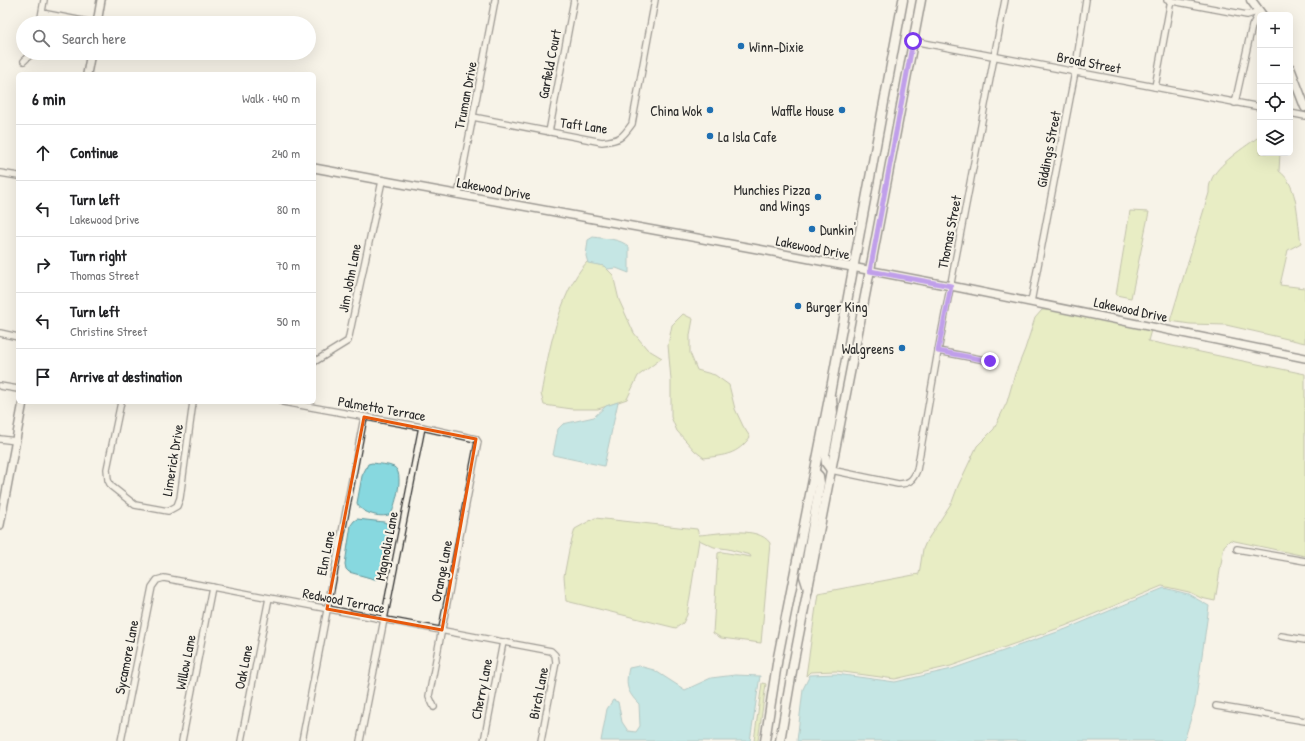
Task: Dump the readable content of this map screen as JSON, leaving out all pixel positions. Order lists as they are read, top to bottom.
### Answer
{
  "streets": {
    "street": [
      "Broad Street",
      "Garfield Court",
      "Truman Drive",
      "Taft Lane",
      "Giddings Street",
      "Lakewood Drive",
      "Thomas Street",
      "Jim John Lane",
      "Palmetto Terrace",
      "Limerick Drive",
      "Magnolia Lane",
      "Elm Lane",
      "Orange Lane",
      "Redwood Terrace",
      "Sycamore Lane",
      "Willow Lane",
      "Oak Lane",
      "Cherry Lane",
      "Birch Lane"
    ]
  },
  "crossings": [
    ["Broad Street", "Giddings Street"],
    ["Broad Street", "Thomas Street"],
    ["Garfield Court", "Taft Lane"],
    ["Truman Drive", "Taft Lane"],
    ["Truman Drive", "Lakewood Drive"],
    ["Giddings Street", "Lakewood Drive"],
    ["Lakewood Drive", "Thomas Street"],
    ["Lakewood Drive", "Jim John Lane"],
    ["Palmetto Terrace", "Magnolia Lane"],
    ["Palmetto Terrace", "Elm Lane"],
    ["Palmetto Terrace", "Orange Lane"],
    ["Magnolia Lane", "Redwood Terrace"],
    ["Elm Lane", "Redwood Terrace"],
    ["Orange Lane", "Redwood Terrace"],
    ["Redwood Terrace", "Sycamore Lane"],
    ["Redwood Terrace", "Willow Lane"],
    ["Redwood Terrace", "Oak Lane"],
    ["Redwood Terrace", "Cherry Lane"],
    ["Redwood Terrace", "Birch Lane"]
  ],
  "places": [
    "Winn-Dixie",
    "China Wok",
    "Waffle House",
    "La Isla Cafe",
    "Munchies Pizza and Wings",
    "Dunkin'",
    "Burger King",
    "Walgreens"
  ],
  "page": {
    "map_buttons": ["+", "−"],
    "search": "Search here",
    "heading": ["6 min", "Walk · 440 m"],
    "list": [
      ["Continue", "240 m"],
      ["Turn left", "Lakewood Drive", "80 m"],
      ["Turn right", "Thomas Street", "70 m"],
      ["Turn left", "Christine Street", "50 m"],
      "Arrive at destination"
    ]
  }
}
